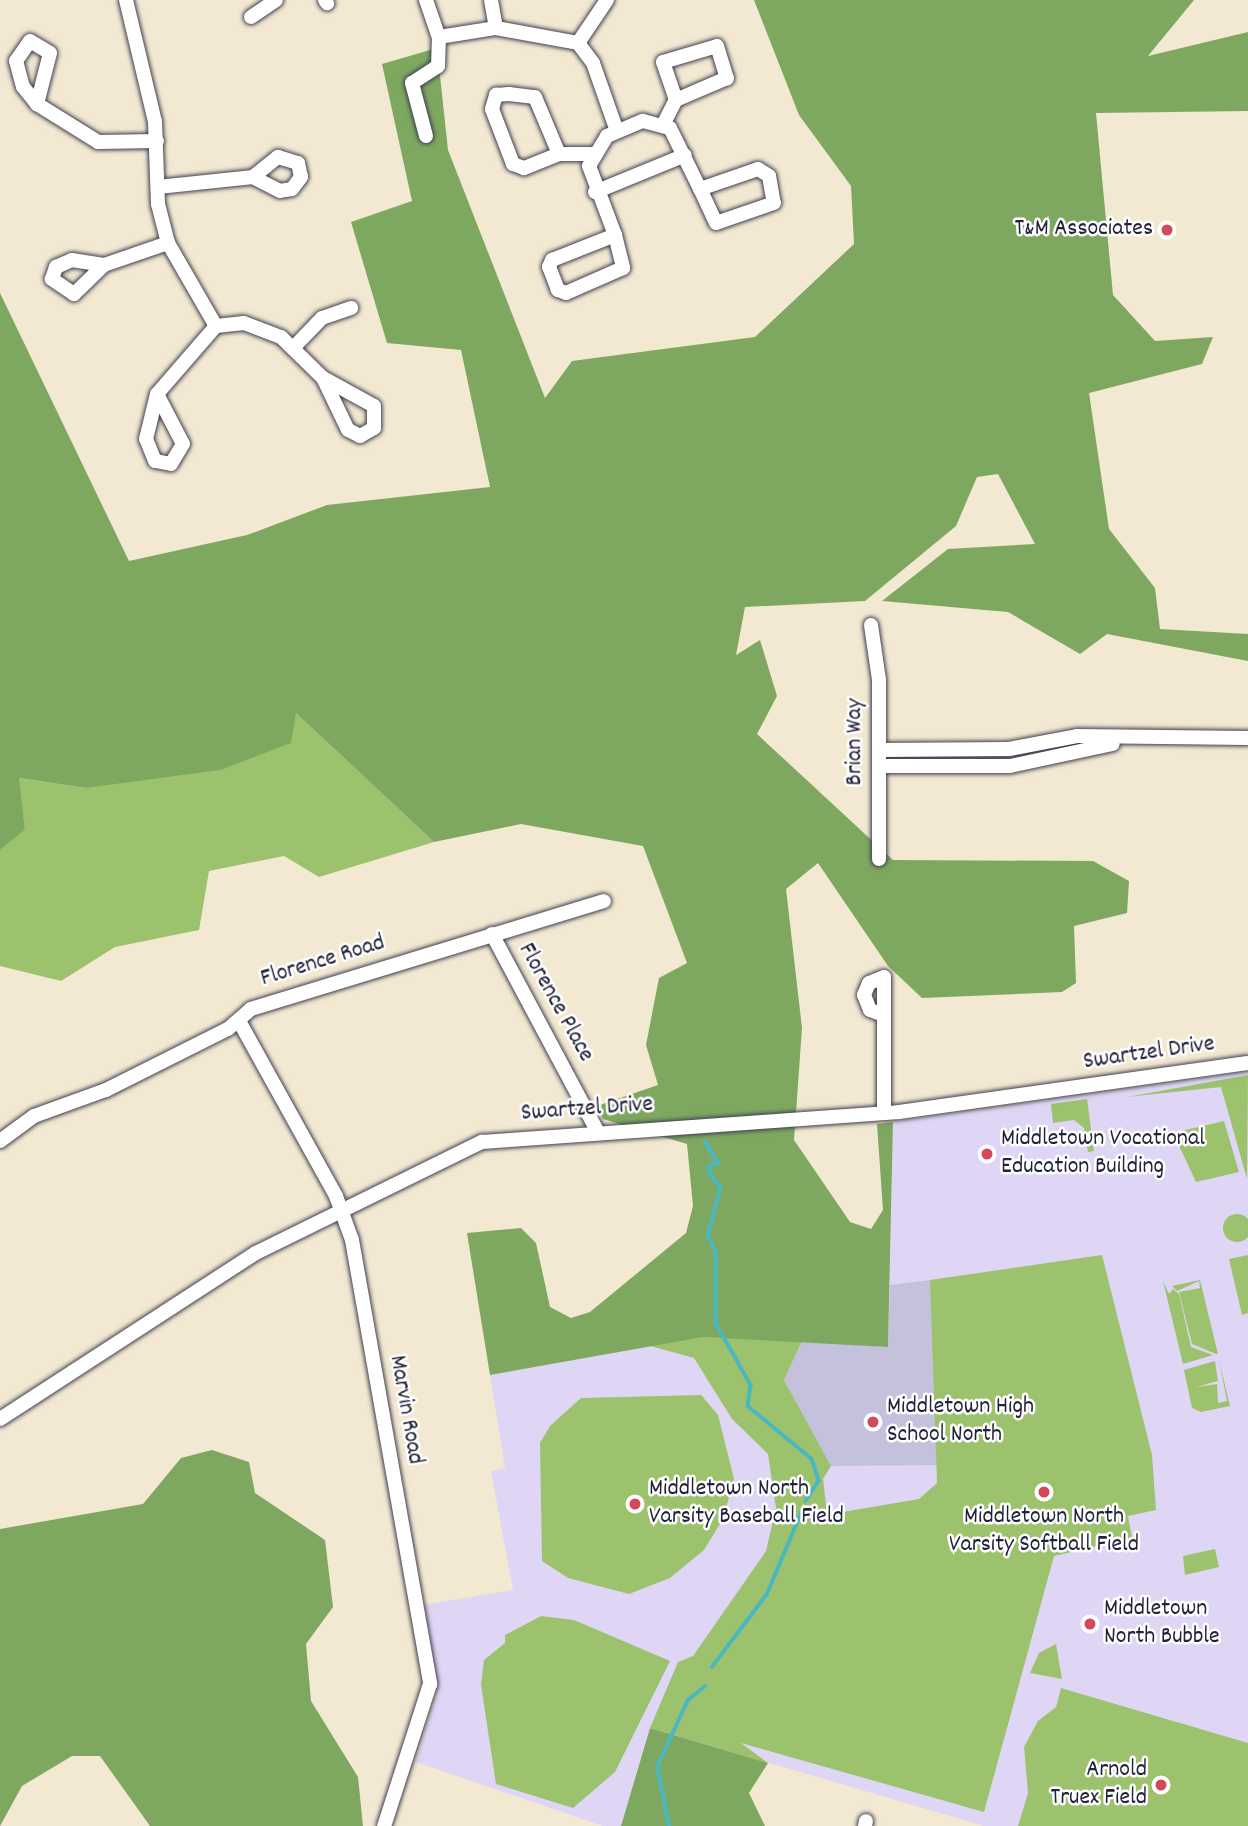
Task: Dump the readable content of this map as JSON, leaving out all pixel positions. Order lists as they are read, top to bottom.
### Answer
{
  "streets": {
    "street": [
      "Brian Way",
      "Florence Road",
      "Florence Place",
      "Swartzel Drive",
      "Marvin Road"
    ]
  },
  "crossings": [
    ["Florence Road", "Florence Place"],
    ["Florence Road", "Marvin Road"],
    ["Florence Place", "Swartzel Drive"],
    ["Swartzel Drive", "Marvin Road"]
  ],
  "places": [
    "T&M Associates",
    "Middletown Vocational Education Building",
    "Middletown High School North",
    "Middletown North Varsity Softball Field",
    "Middletown North Varsity Baseball Field",
    "Middletown North Bubble",
    "Arnold Truex Field"
  ]
}
